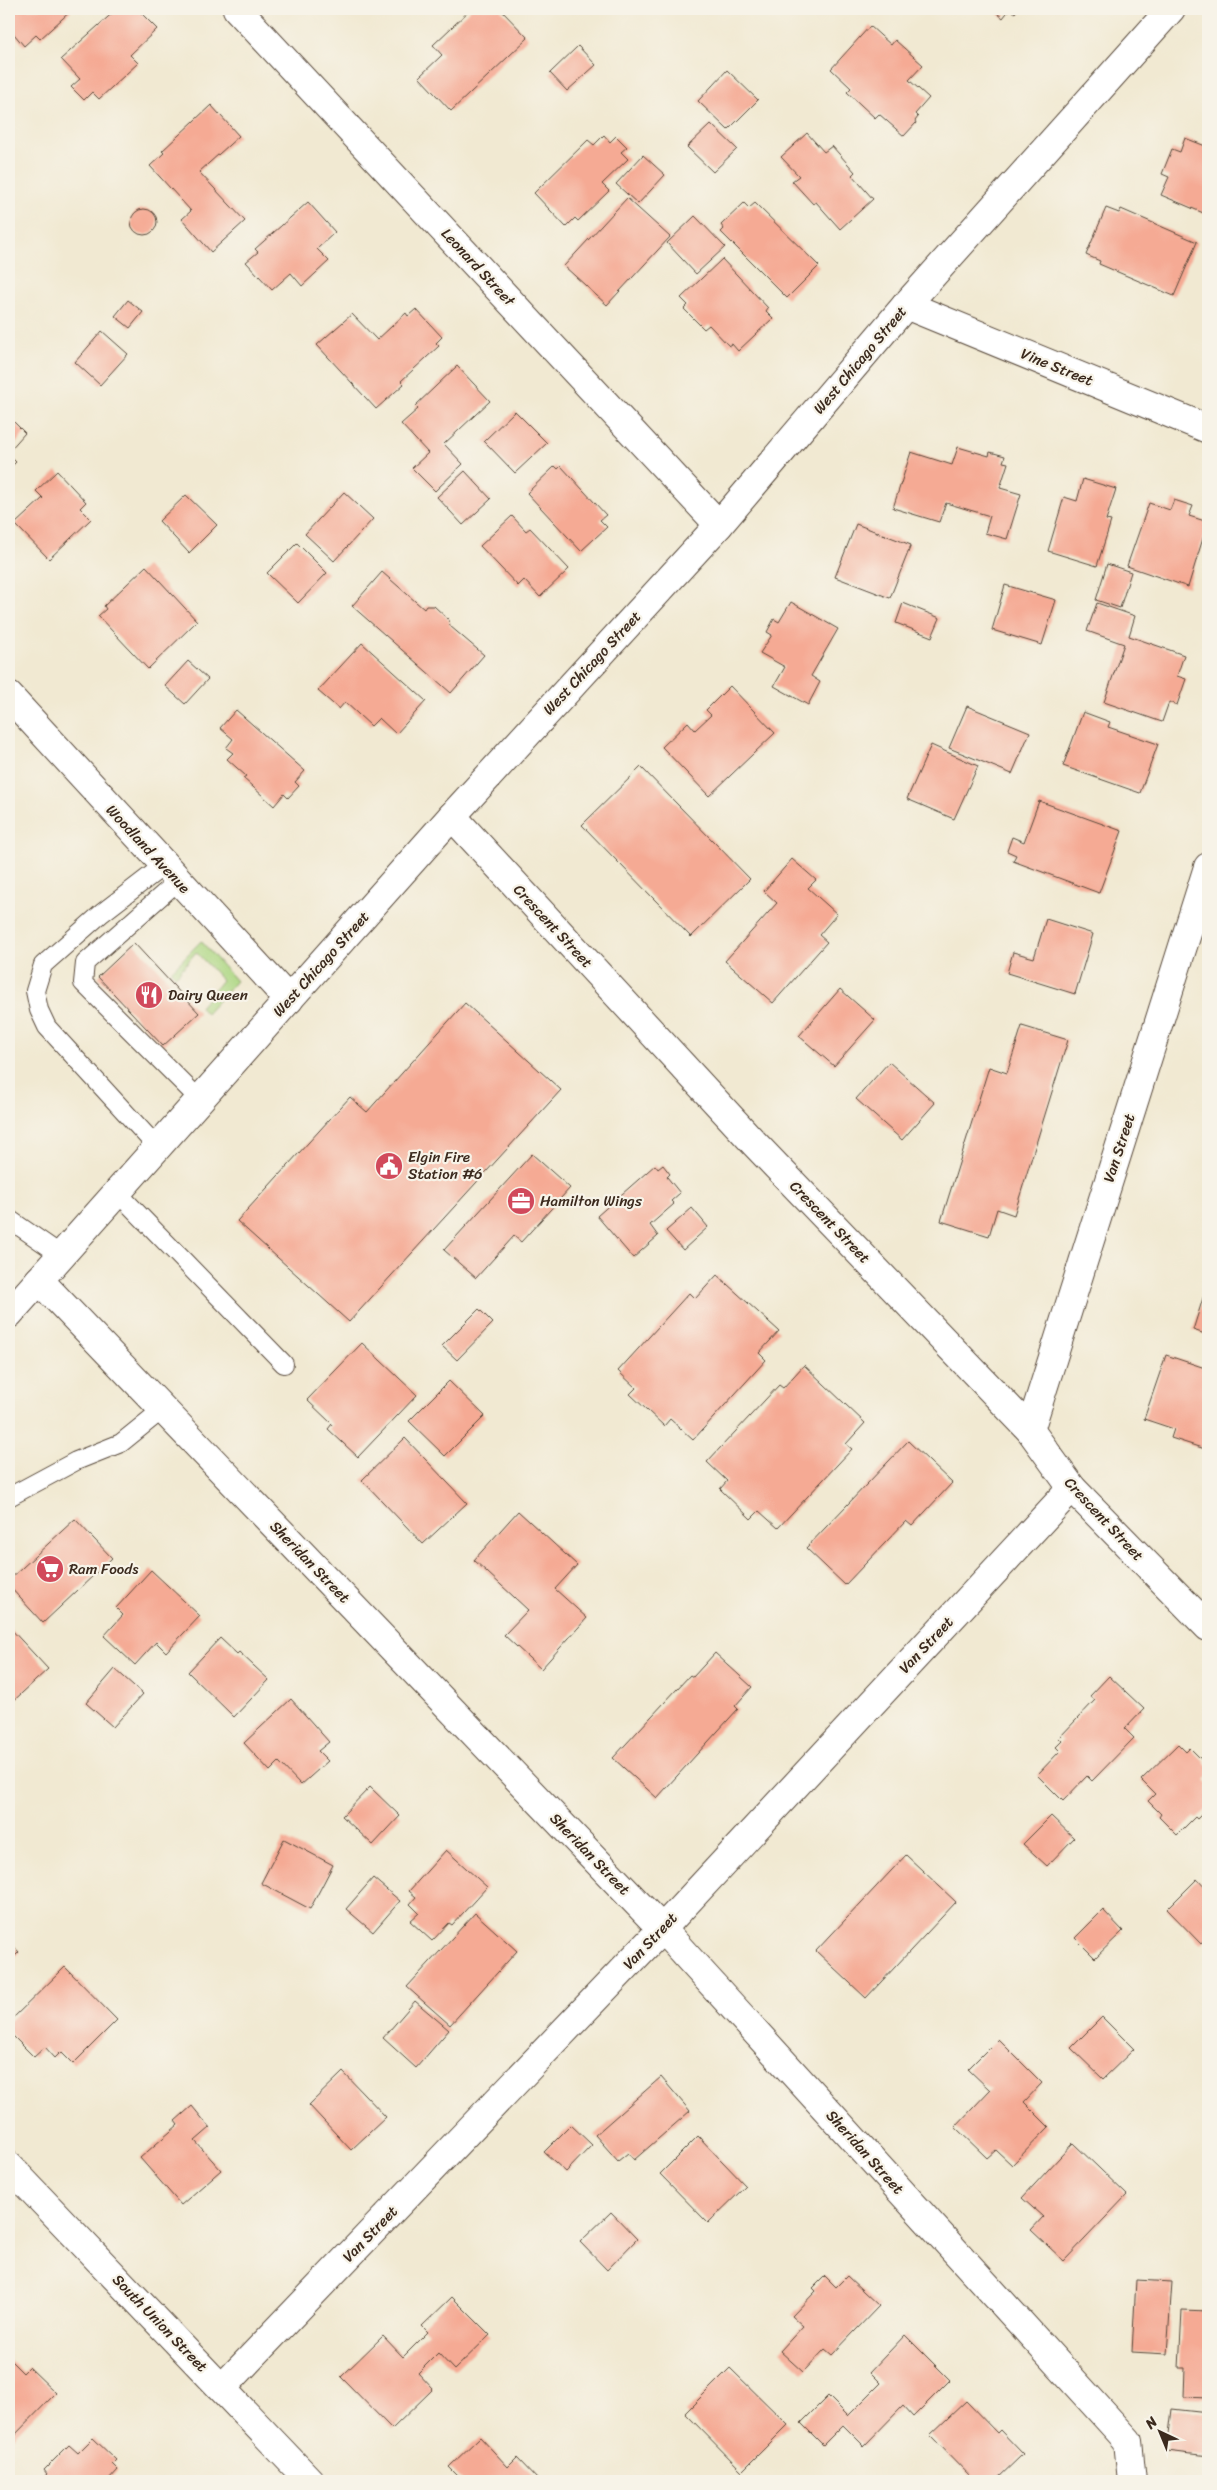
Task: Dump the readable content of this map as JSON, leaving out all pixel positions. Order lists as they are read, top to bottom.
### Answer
{
  "streets": {
    "street": [
      "Leonard Street",
      "West Chicago Street",
      "Vine Street",
      "Woodland Avenue",
      "Crescent Street",
      "Van Street",
      "Sheridan Street",
      "South Union Street"
    ]
  },
  "crossings": [
    ["Leonard Street", "West Chicago Street"],
    ["West Chicago Street", "Vine Street"],
    ["West Chicago Street", "Woodland Avenue"],
    ["West Chicago Street", "Crescent Street"],
    ["West Chicago Street", "Sheridan Street"],
    ["Crescent Street", "Van Street"],
    ["Van Street", "Sheridan Street"],
    ["Van Street", "South Union Street"]
  ],
  "places": {
    "restaurant": ["Dairy Queen"],
    "public building": ["Elgin Fire Station #6"],
    "office": ["Hamilton Wings"],
    "supermarket": ["Ram Foods"]
  },
  "north": "top left"
}
